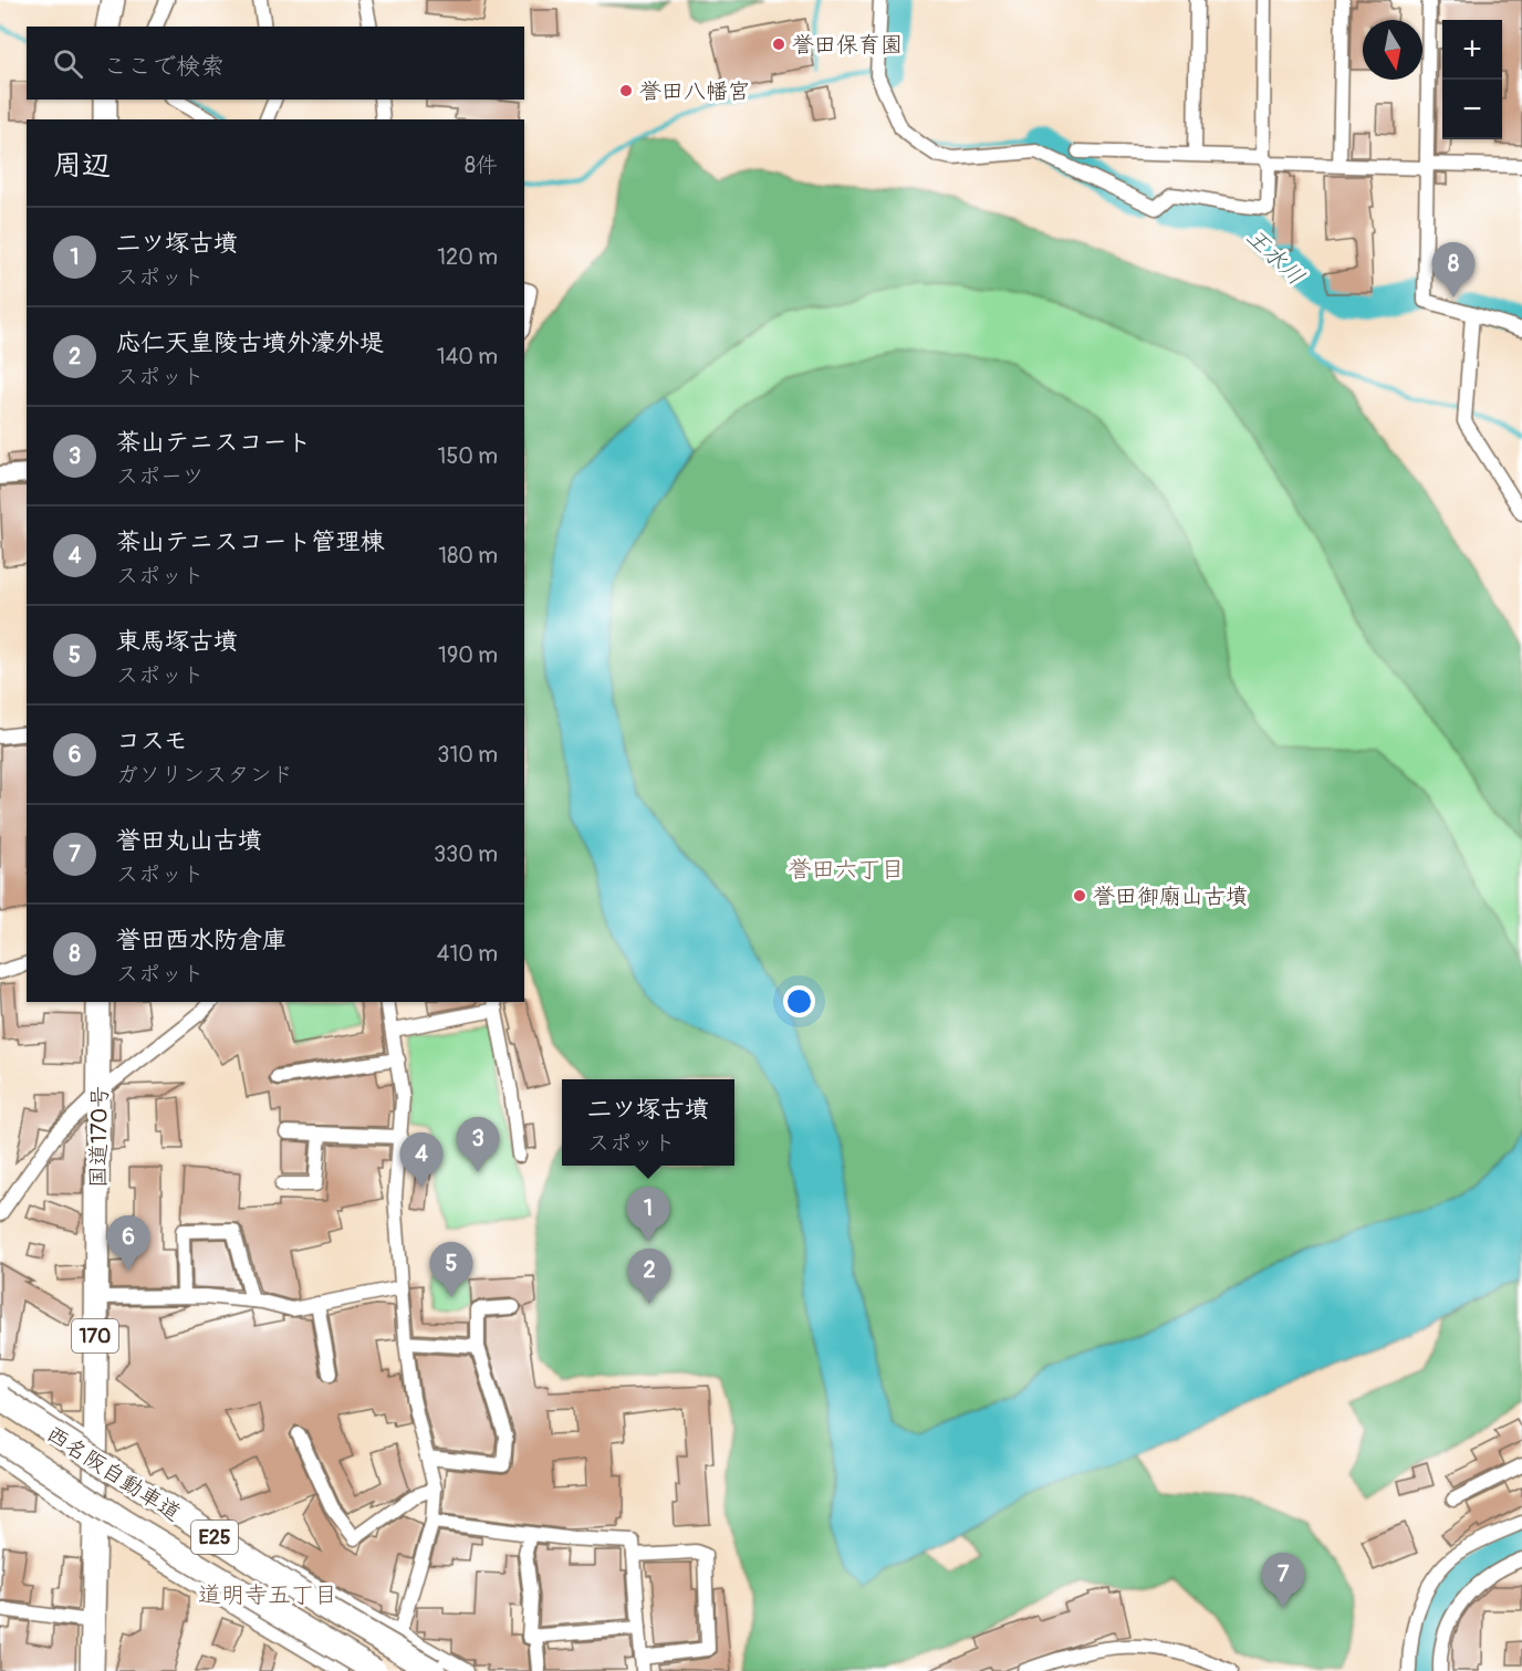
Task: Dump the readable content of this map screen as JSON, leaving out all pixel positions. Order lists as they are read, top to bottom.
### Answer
{
  "streets": {
    "highway": [
      "国道170号",
      "170",
      "西名阪自動車道",
      "E25"
    ]
  },
  "districts": ["誉田六丁目", "道明寺五丁目"],
  "water": ["王水川"],
  "places": ["誉田保育園", "誉田八幡宮", "誉田御廟山古墳"],
  "north": "bottom",
  "page": {
    "map_buttons": ["+", "−"],
    "search": "ここで検索",
    "heading": ["周辺", "8件"],
    "list": [
      {
        "mark": "1",
        "name": "二ツ塚古墳",
        "note": "スポット",
        "value": "120 m"
      },
      {
        "mark": "2",
        "name": "応仁天皇陵古墳外濠外堤",
        "note": "スポット",
        "value": "140 m"
      },
      {
        "mark": "3",
        "name": "茶山テニスコート",
        "note": "スポーツ",
        "value": "150 m"
      },
      {
        "mark": "4",
        "name": "茶山テニスコート管理棟",
        "note": "スポット",
        "value": "180 m"
      },
      {
        "mark": "5",
        "name": "東馬塚古墳",
        "note": "スポット",
        "value": "190 m"
      },
      {
        "mark": "6",
        "name": "コスモ",
        "note": "ガソリンスタンド",
        "value": "310 m"
      },
      {
        "mark": "7",
        "name": "誉田丸山古墳",
        "note": "スポット",
        "value": "330 m"
      },
      {
        "mark": "8",
        "name": "誉田西水防倉庫",
        "note": "スポット",
        "value": "410 m"
      }
    ],
    "pins": [
      "8",
      "3",
      "4",
      "1",
      "6",
      "5",
      "2",
      "7"
    ],
    "popup": ["二ツ塚古墳", "スポット"]
  }
}
